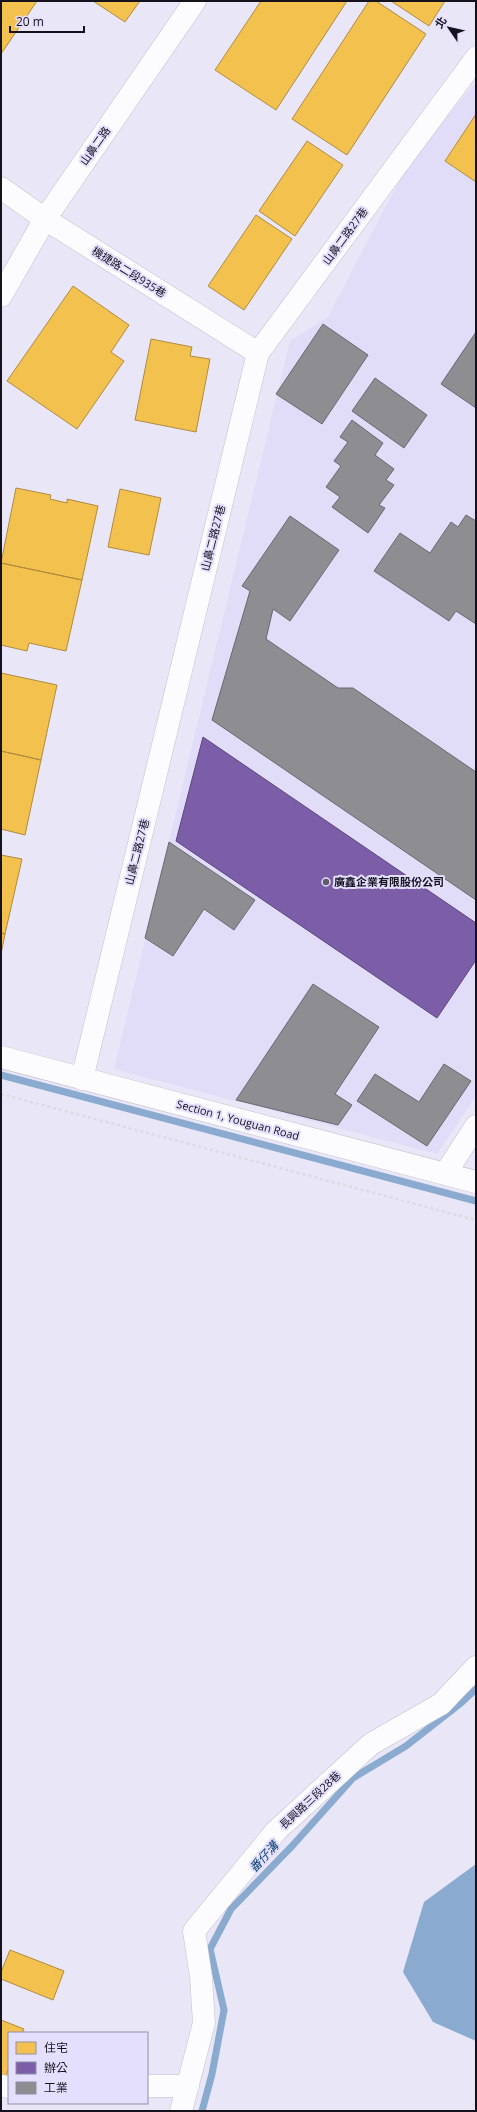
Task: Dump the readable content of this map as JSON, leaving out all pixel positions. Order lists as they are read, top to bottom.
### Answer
{
  "streets": {
    "street": [
      "山鼻二路",
      "山鼻二路27巷",
      "機捷路二段935巷",
      "Section 1, Youguan Road",
      "長興路三段28巷"
    ]
  },
  "crossings": [
    ["山鼻二路", "機捷路二段935巷"],
    ["山鼻二路27巷", "機捷路二段935巷"],
    ["山鼻二路27巷", "Section 1, Youguan Road"]
  ],
  "water": ["番仔溝"],
  "places": ["廣鑫企業有限股份公司"],
  "legend": ["住宅", "辦公", "工業"],
  "scale_bar": "20 m",
  "north": "top left"
}
